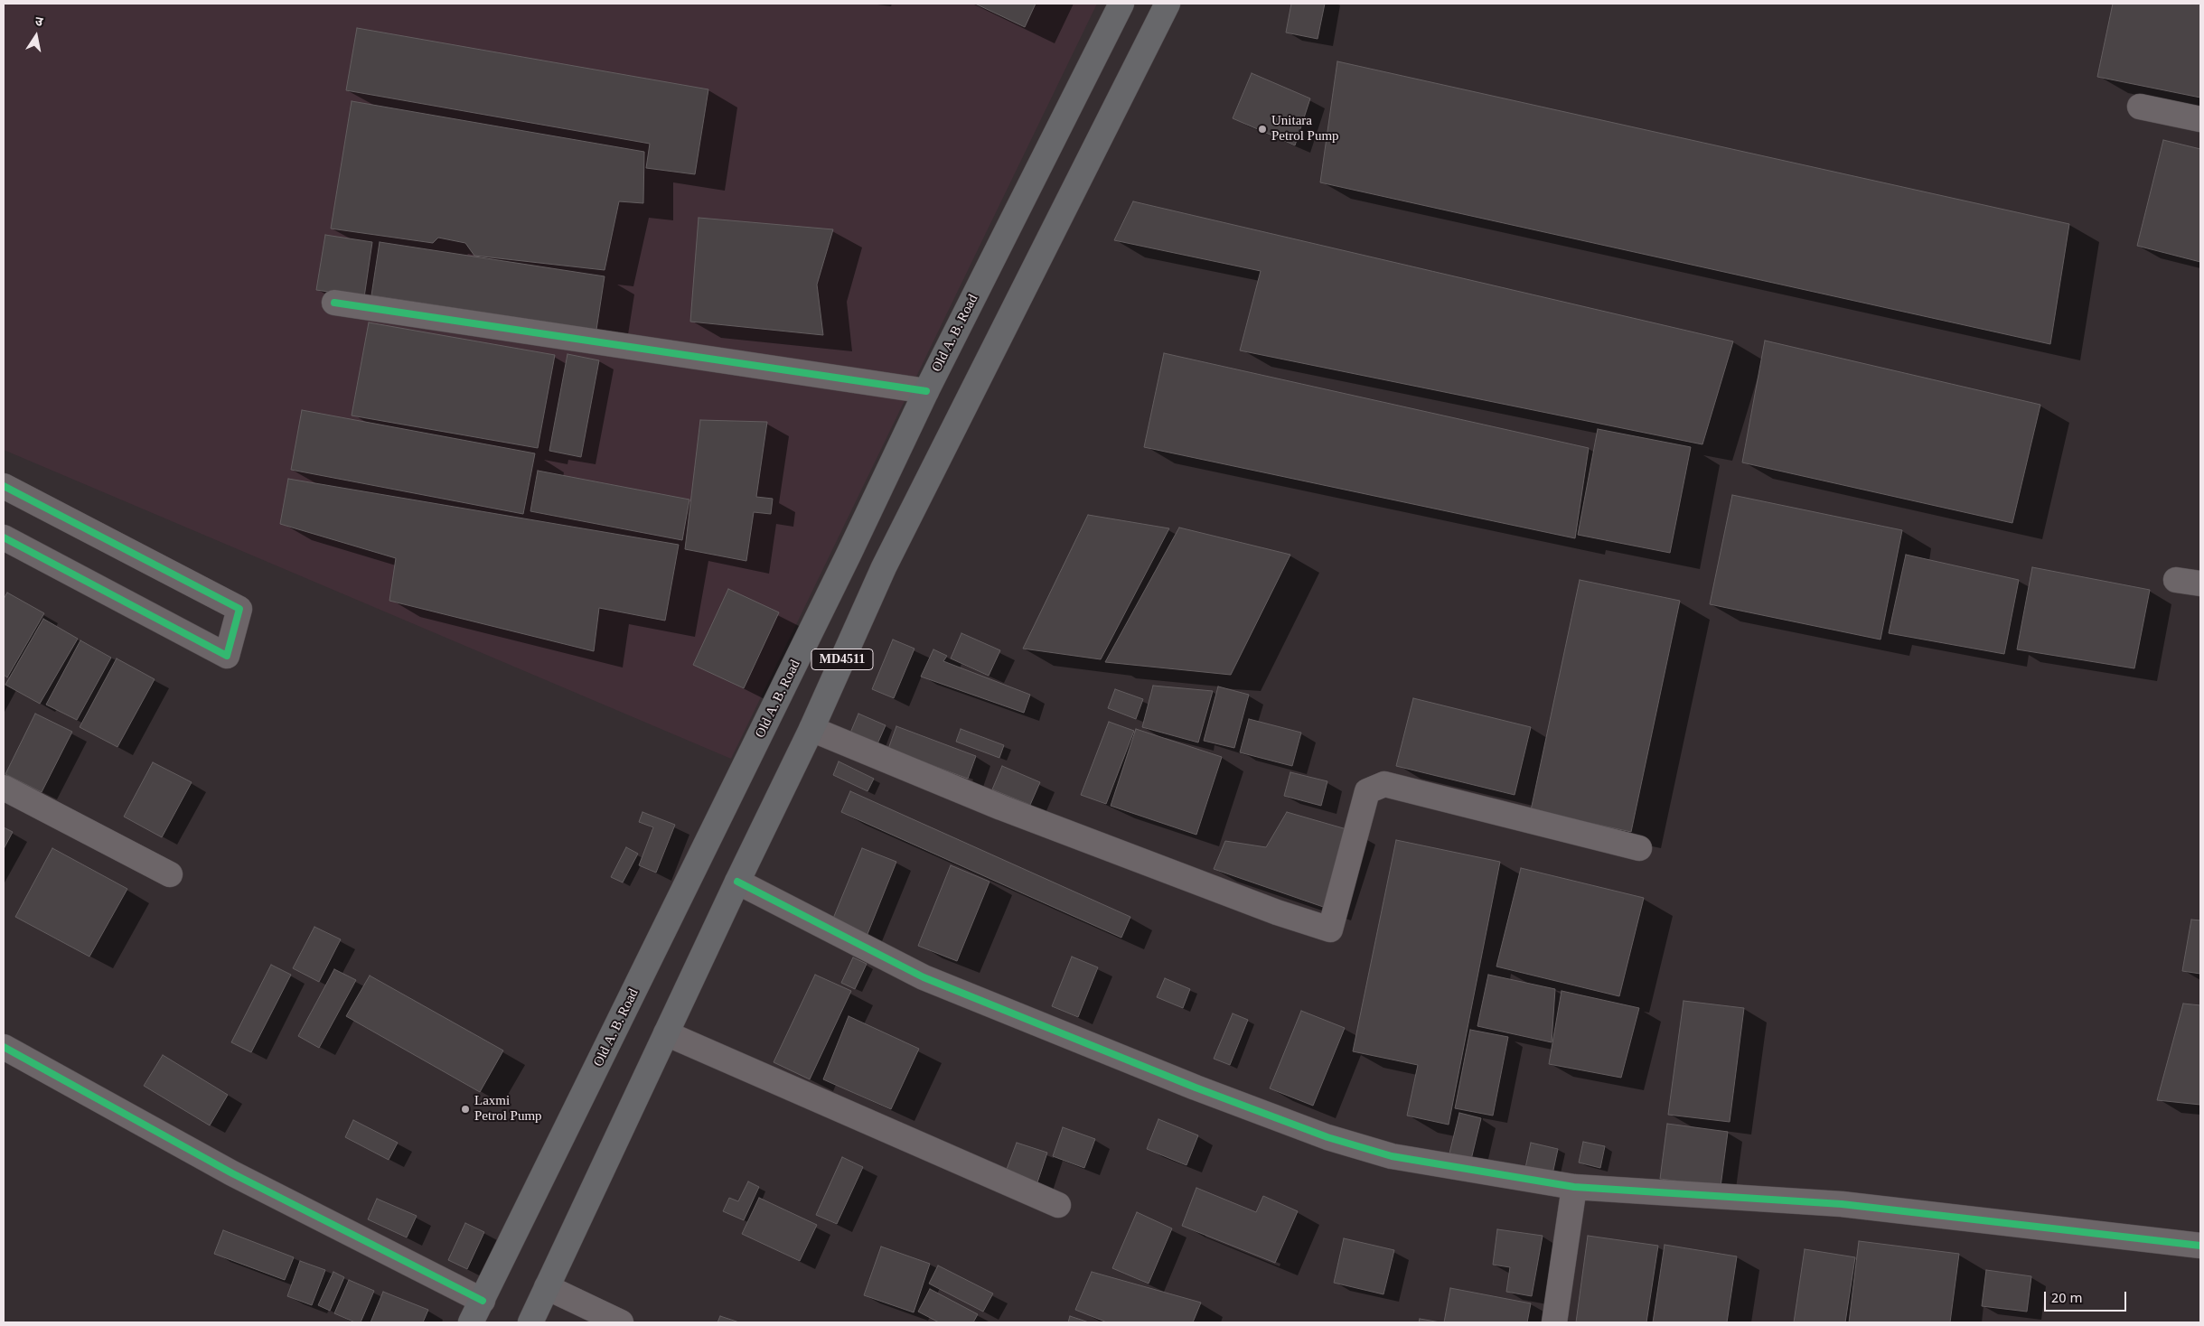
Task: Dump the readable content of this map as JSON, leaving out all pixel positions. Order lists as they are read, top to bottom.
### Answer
{
  "streets": {
    "main road": ["Old A. B. Road", "MD4511"]
  },
  "places": ["Unitara Petrol Pump", "Laxmi Petrol Pump"],
  "scale_bar": "20 m",
  "north": "top"
}
